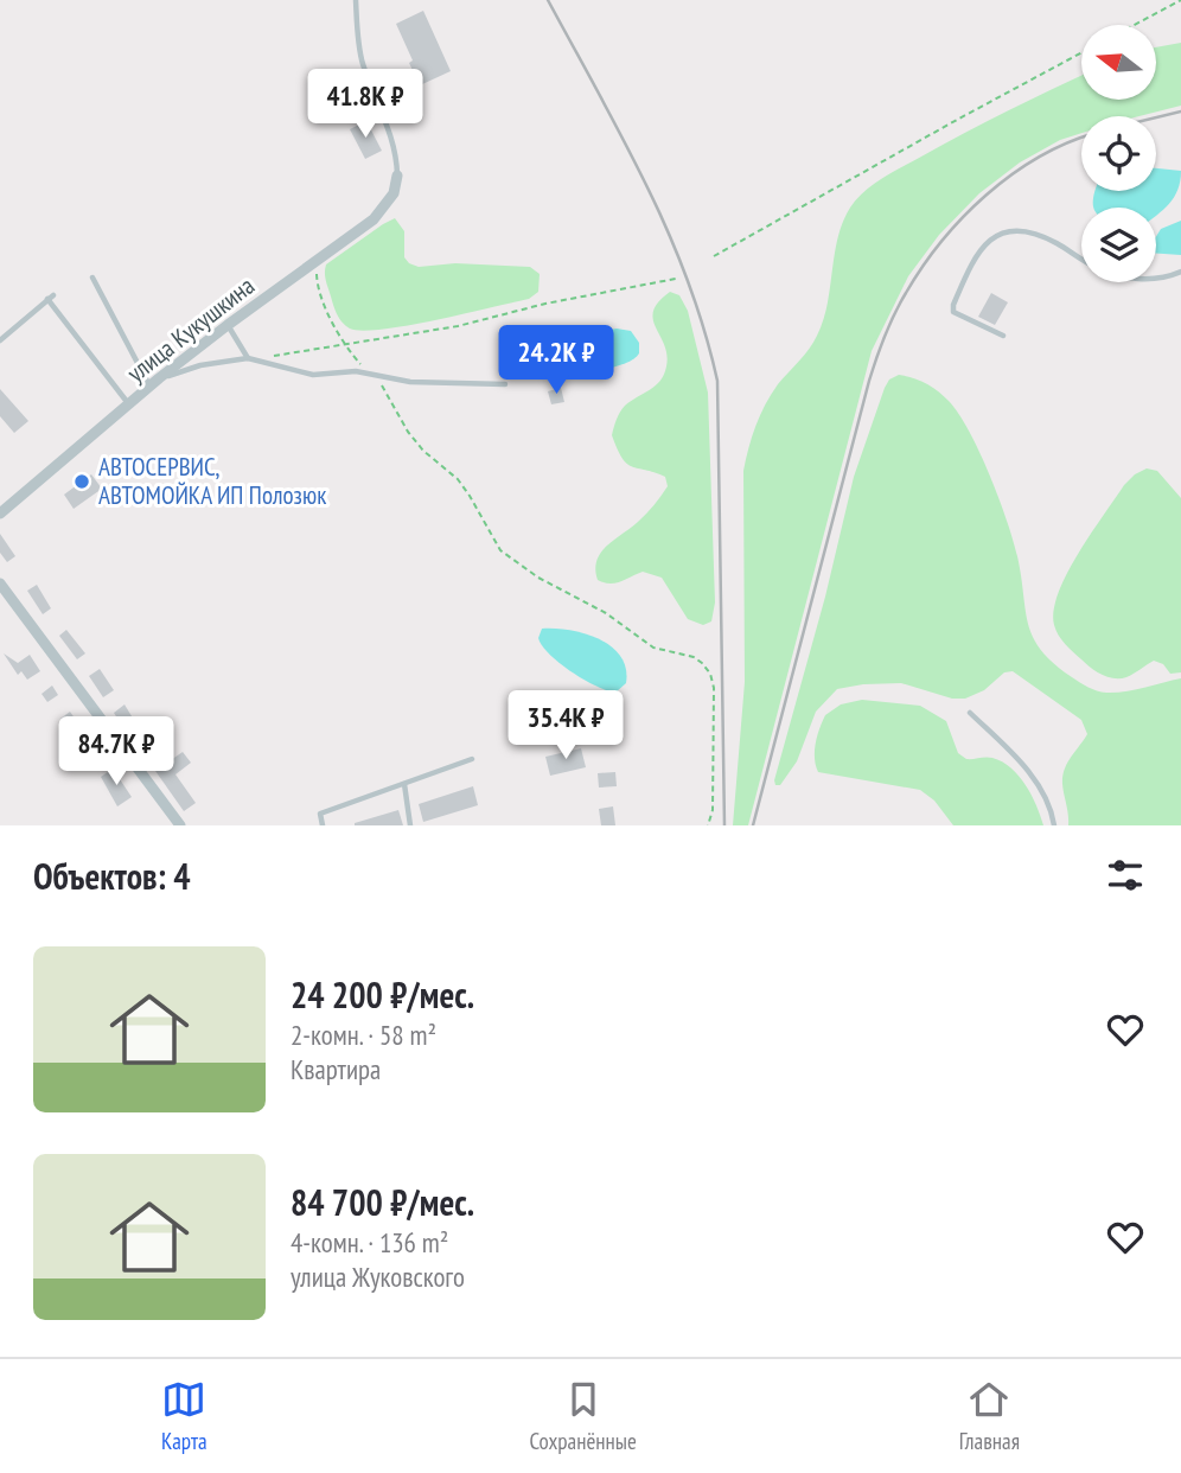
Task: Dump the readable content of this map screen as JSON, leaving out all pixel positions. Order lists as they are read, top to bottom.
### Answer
{
  "streets": {
    "street": ["улица Кукушкина"]
  },
  "places": ["АВТОСЕРВИС, АВТОМОЙКА ИП Полозюк"],
  "north": "left",
  "page": {
    "price": [
      "41.8K ₽",
      "24.2K ₽",
      "35.4K ₽",
      "84.7K ₽"
    ],
    "heading": "Объектов: 4",
    "list": [
      {
        "name": "24 200 ₽/мес.",
        "note": "2-комн. · 58 m² · Квартира"
      },
      {
        "name": "84 700 ₽/мес.",
        "note": "4-комн. · 136 m² · улица Жуковского"
      }
    ],
    "tabs": ["Карта", "Сохранённые", "Главная"]
  }
}
